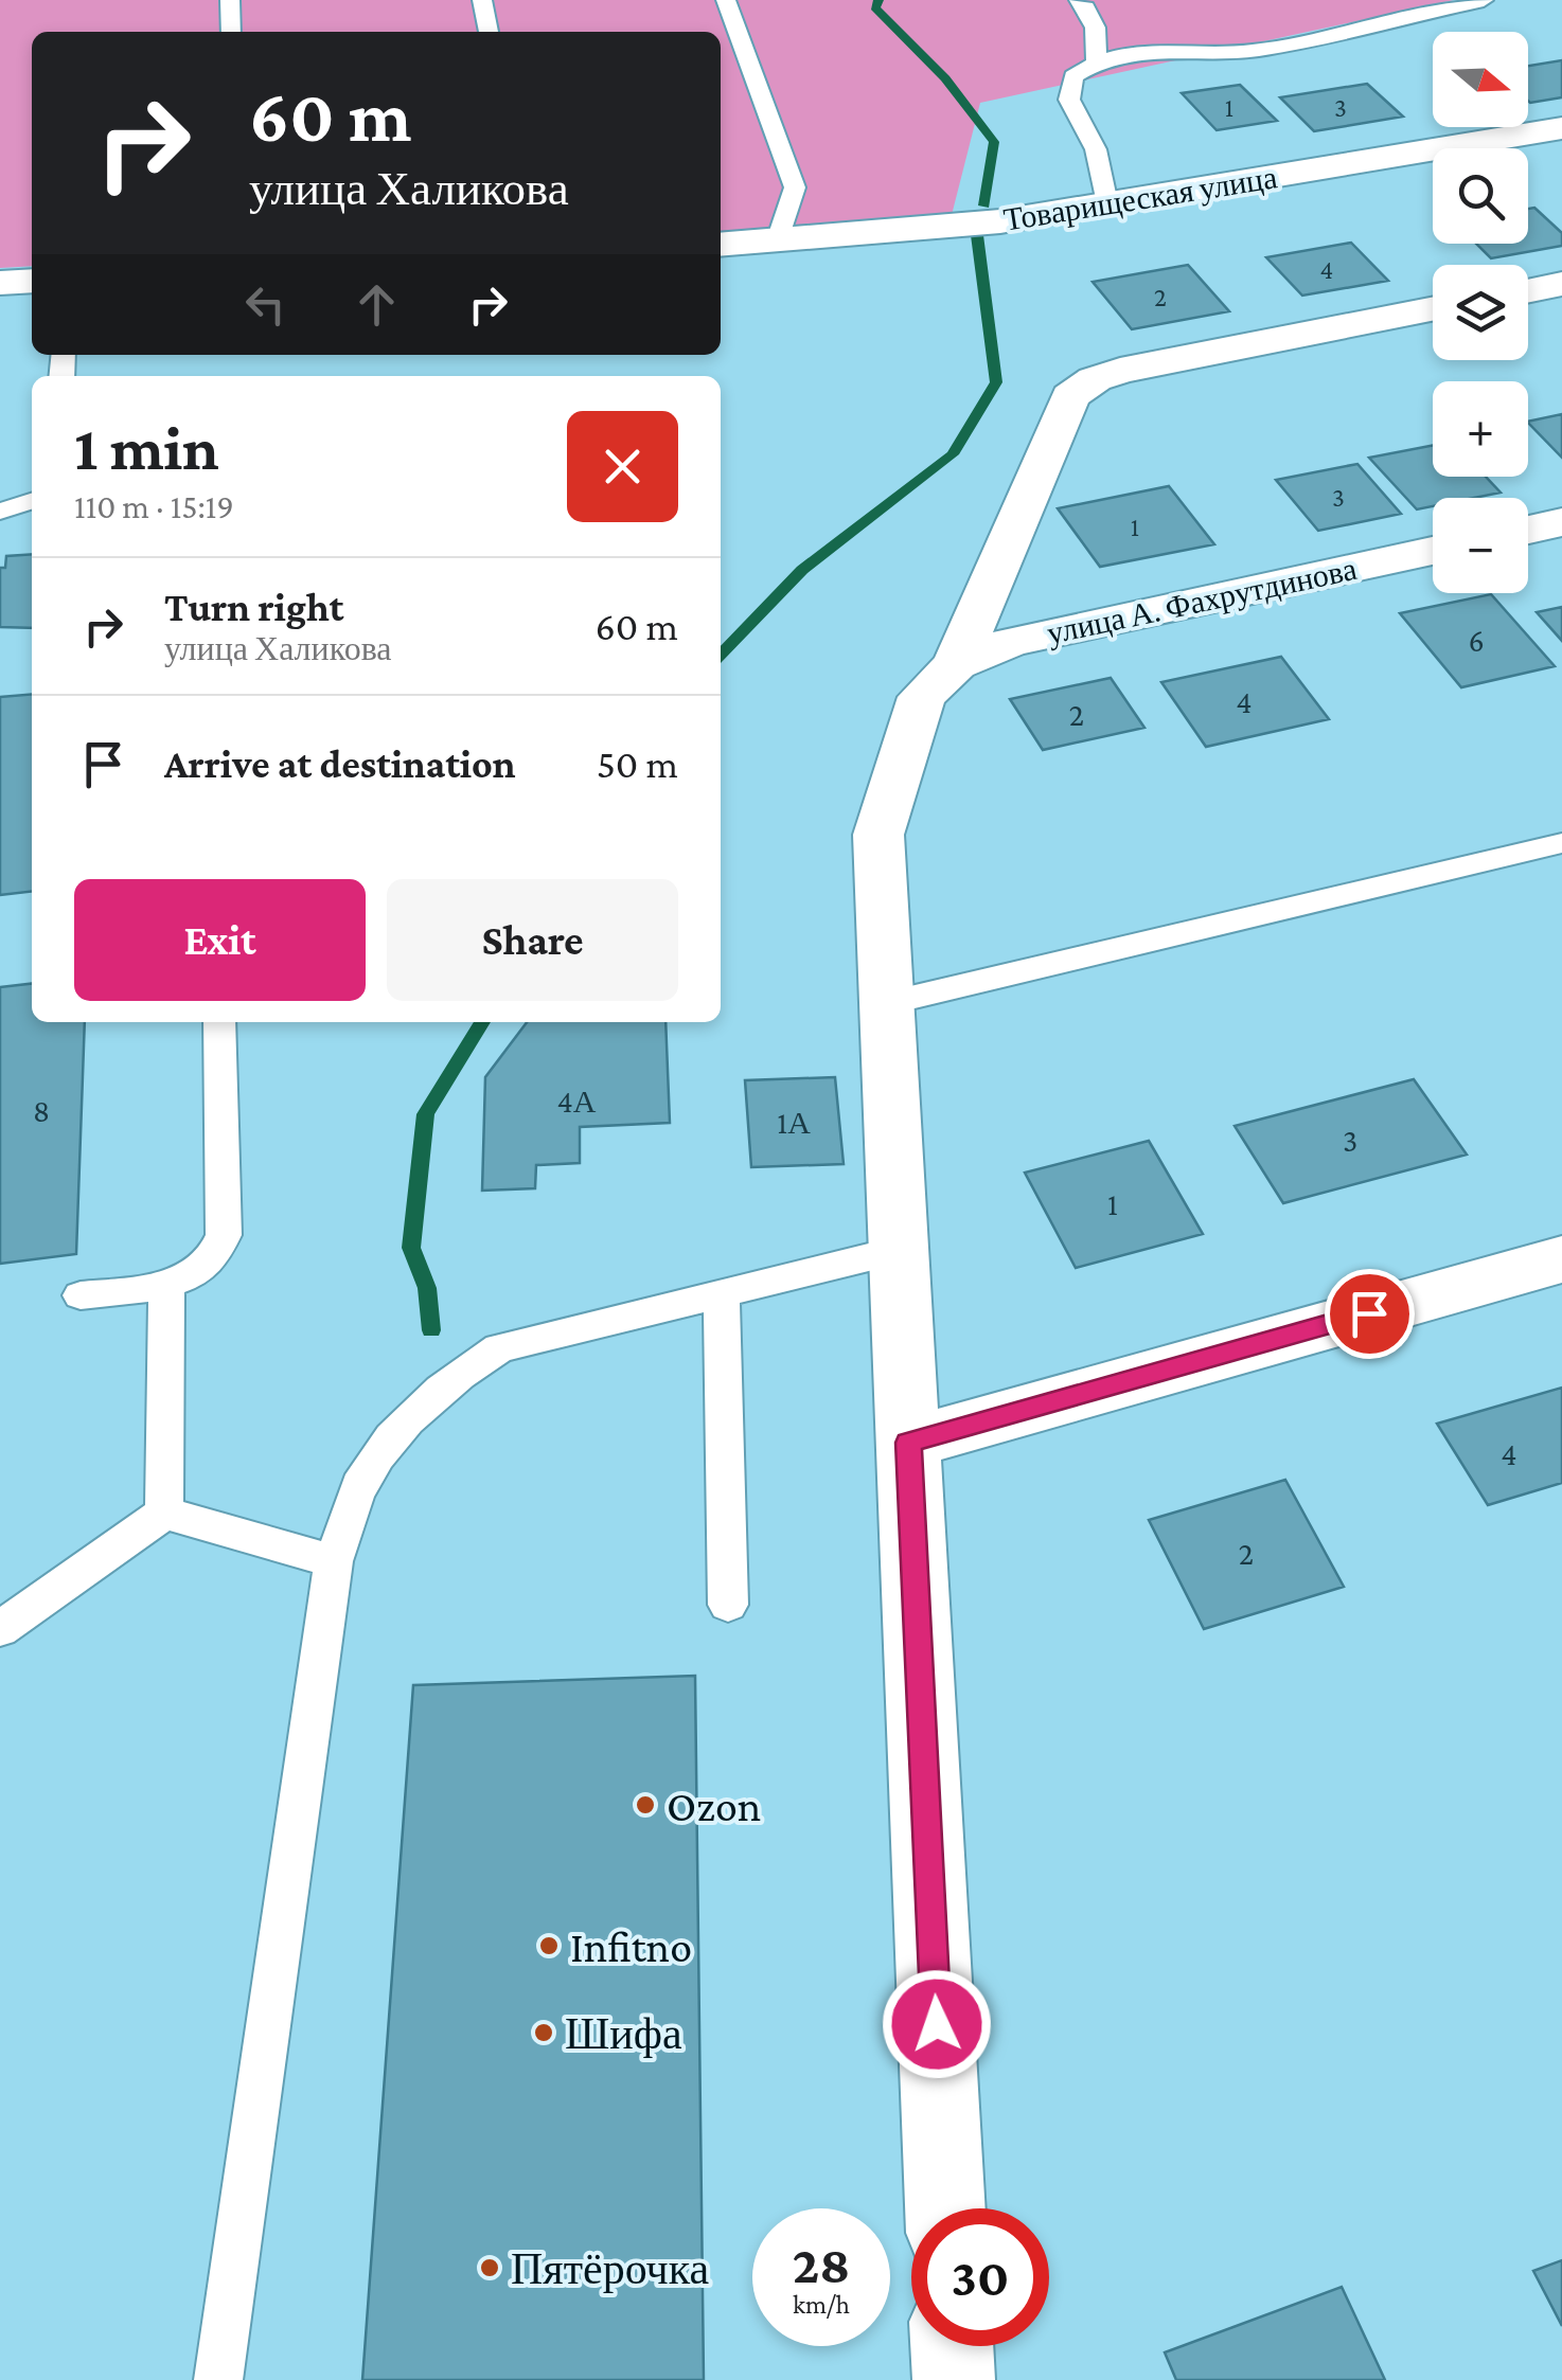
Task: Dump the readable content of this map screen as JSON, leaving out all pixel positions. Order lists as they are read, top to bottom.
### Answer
{
  "streets": {
    "street": ["Товарищеская улица", "улица А. Фахрутдинова"]
  },
  "places": [
    "Ozon",
    "Infitno",
    "Шифа",
    "Пятёрочка"
  ],
  "house_numbers": [
    "1",
    "3",
    "4",
    "2",
    "3",
    "1",
    "6",
    "4",
    "2",
    "4А",
    "8",
    "1А",
    "3",
    "1",
    "4",
    "2"
  ],
  "north": "right",
  "page": {
    "map_buttons": ["+", "−"],
    "turn": ["60 m", "улица Халикова"],
    "heading": ["1 min", "110 m · 15:19"],
    "list": [
      {
        "name": "Turn right",
        "note": "улица Халикова",
        "value": "60 m"
      },
      {
        "name": "Arrive at destination",
        "value": "50 m"
      }
    ],
    "buttons": ["Exit", "Share"],
    "speed": "28 km/h",
    "limit": "30"
  }
}
